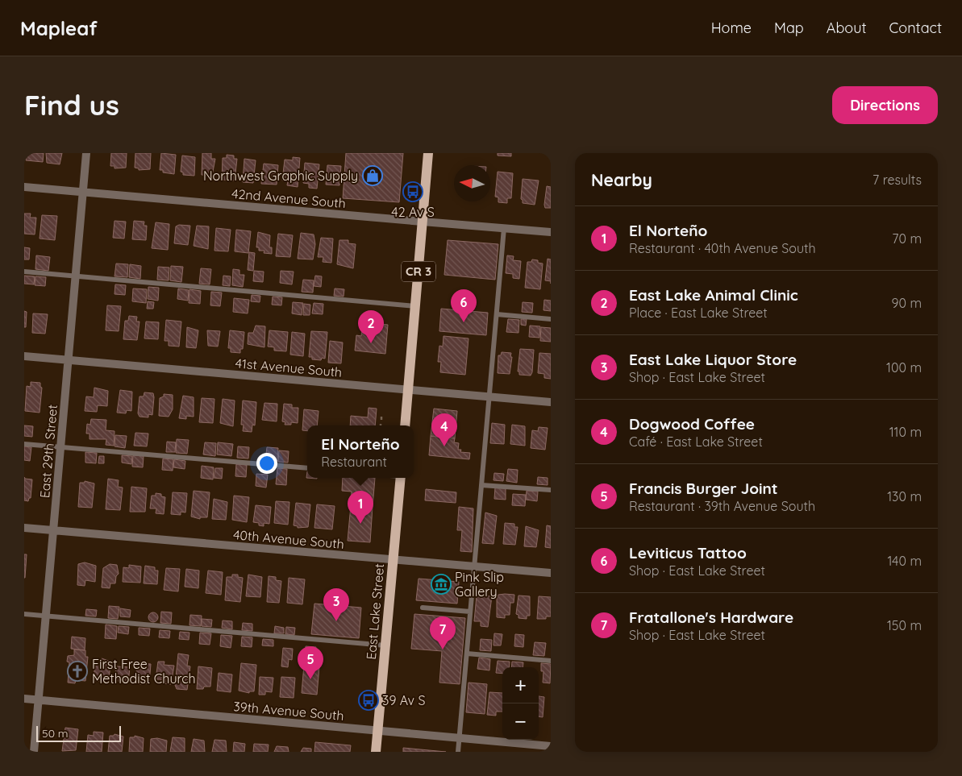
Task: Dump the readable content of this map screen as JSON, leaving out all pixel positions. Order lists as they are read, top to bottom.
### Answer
{
  "streets": {
    "main road": ["CR 3", "East Lake Street"],
    "street": [
      "42nd Avenue South",
      "41st Avenue South",
      "East 29th Street",
      "40th Avenue South",
      "39th Avenue South"
    ]
  },
  "crossings": [
    ["42nd Avenue South", "CR 3"],
    ["42nd Avenue South", "East 29th Street"],
    ["CR 3", "41st Avenue South"],
    ["41st Avenue South", "East 29th Street"],
    ["East 29th Street", "40th Avenue South"],
    ["East 29th Street", "39th Avenue South"],
    ["40th Avenue South", "East Lake Street"],
    ["East Lake Street", "39th Avenue South"]
  ],
  "places": {
    "shop": ["Northwest Graphic Supply"],
    "bus stop": ["42 Av S", "39 Av S"],
    "museum": ["Pink Slip Gallery"],
    "church": ["First Free Methodist Church"]
  },
  "scale_bar": "50 m",
  "north": "left",
  "page": {
    "header": "Mapleaf",
    "nav": [
      "Home",
      "Map",
      "About",
      "Contact"
    ],
    "buttons": "Directions",
    "title": "Find us",
    "heading": ["Nearby", "7 results"],
    "list": [
      {
        "mark": "1",
        "name": "El Norteño",
        "note": "Restaurant · 40th Avenue South",
        "value": "70 m"
      },
      {
        "mark": "2",
        "name": "East Lake Animal Clinic",
        "note": "Place · East Lake Street",
        "value": "90 m"
      },
      {
        "mark": "3",
        "name": "East Lake Liquor Store",
        "note": "Shop · East Lake Street",
        "value": "100 m"
      },
      {
        "mark": "4",
        "name": "Dogwood Coffee",
        "note": "Café · East Lake Street",
        "value": "110 m"
      },
      {
        "mark": "5",
        "name": "Francis Burger Joint",
        "note": "Restaurant · 39th Avenue South",
        "value": "130 m"
      },
      {
        "mark": "6",
        "name": "Leviticus Tattoo",
        "note": "Shop · East Lake Street",
        "value": "140 m"
      },
      {
        "mark": "7",
        "name": "Fratallone's Hardware",
        "note": "Shop · East Lake Street",
        "value": "150 m"
      }
    ],
    "pins": [
      "6",
      "2",
      "4",
      "1",
      "3",
      "7",
      "5"
    ],
    "popup": ["El Norteño", "Restaurant"],
    "map_buttons": ["+", "−"],
    "scale": "50 m"
  }
}
